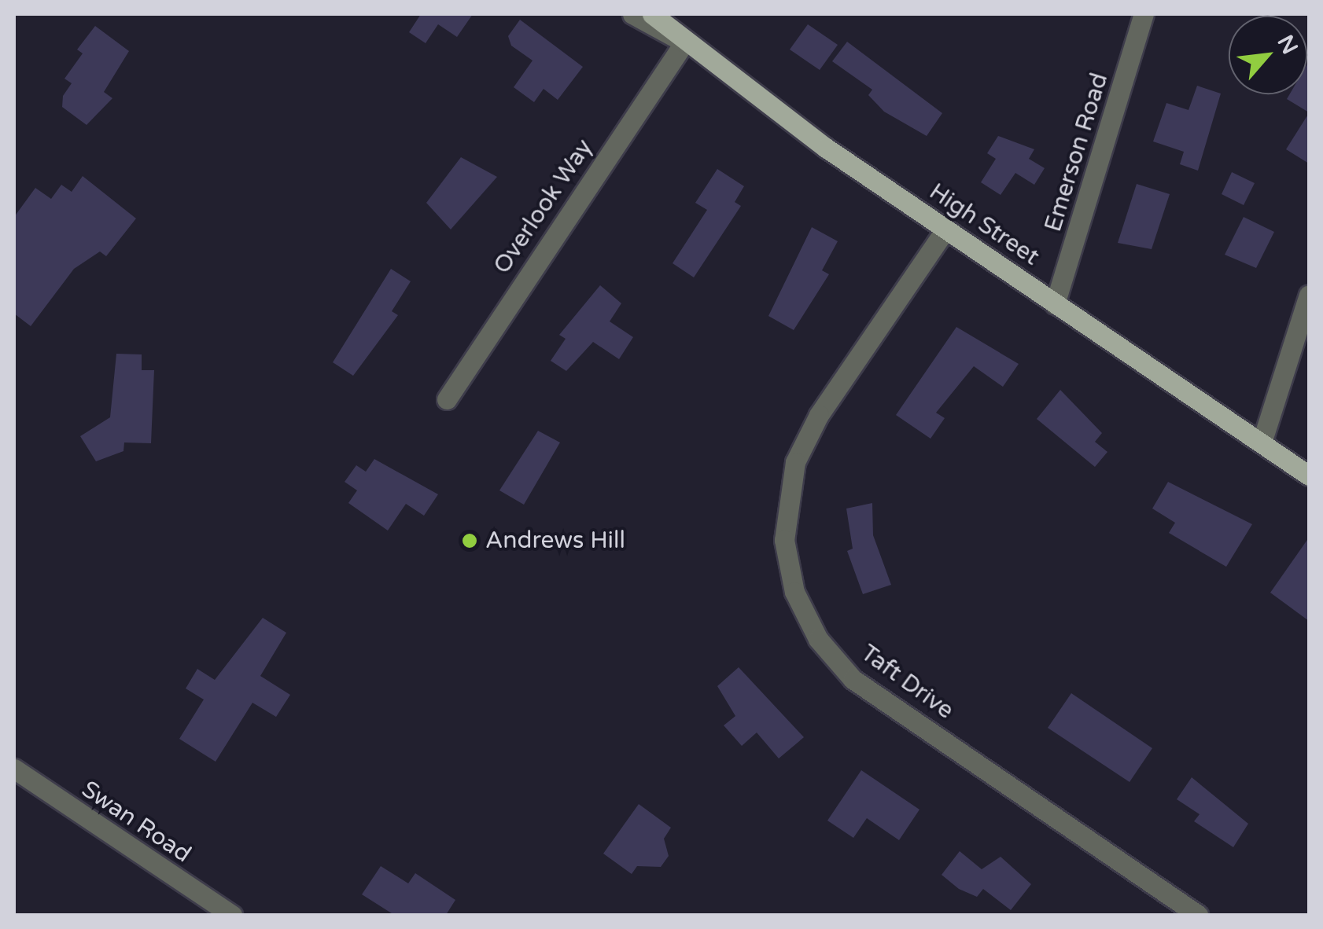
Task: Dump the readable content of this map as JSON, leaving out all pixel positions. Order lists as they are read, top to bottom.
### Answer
{
  "streets": {
    "main road": ["High Street"],
    "street": [
      "Emerson Road",
      "Overlook Way",
      "Taft Drive",
      "Swan Road"
    ]
  },
  "crossings": [
    ["Emerson Road", "High Street"],
    ["Overlook Way", "High Street"],
    ["High Street", "Taft Drive"]
  ],
  "places": ["Andrews Hill"],
  "north": "top right"
}
